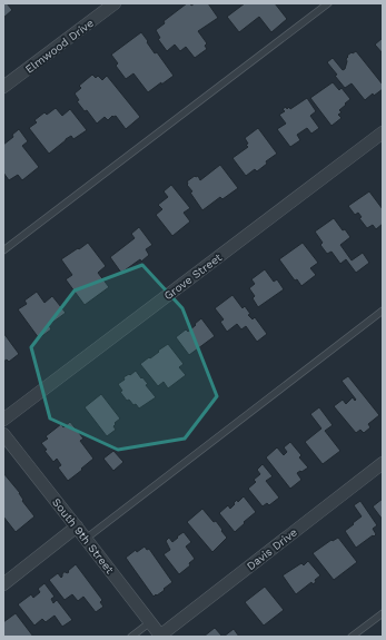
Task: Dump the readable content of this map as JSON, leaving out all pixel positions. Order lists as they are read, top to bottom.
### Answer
{
  "streets": {
    "street": [
      "Elmwood Drive",
      "Grove Street",
      "South 9th Street",
      "Davis Drive"
    ]
  },
  "crossings": [
    ["South 9th Street", "Davis Drive"]
  ]
}
